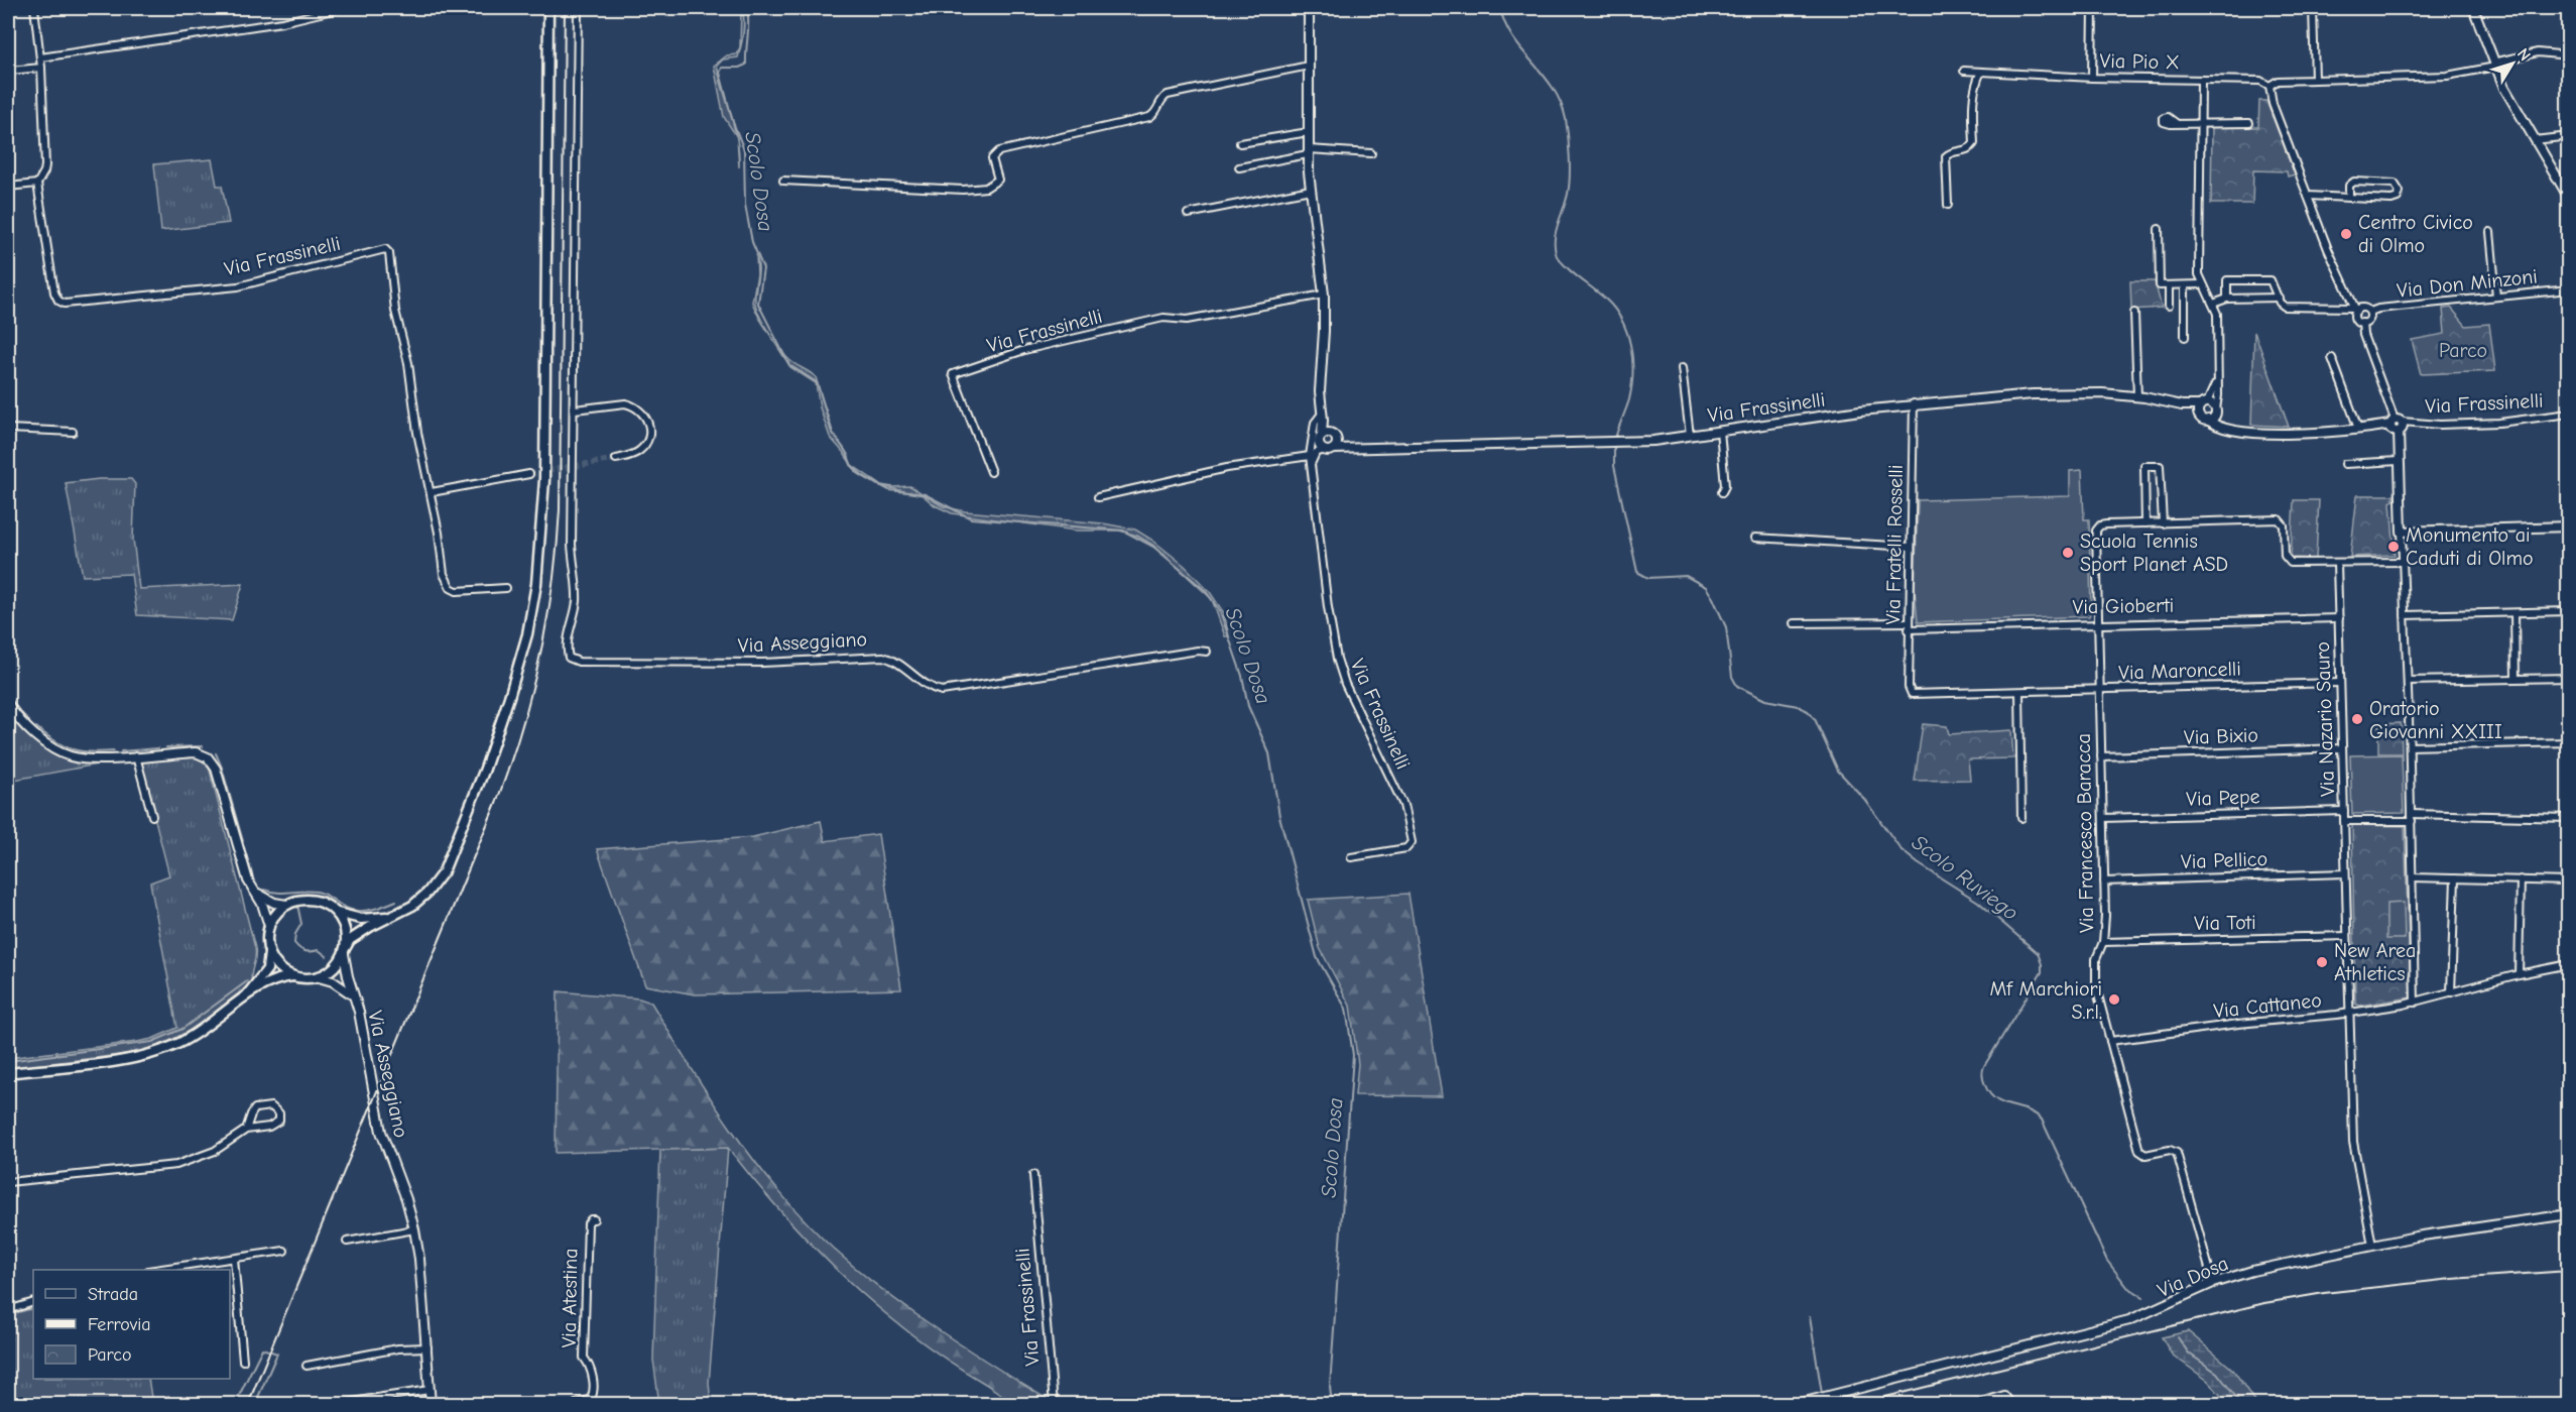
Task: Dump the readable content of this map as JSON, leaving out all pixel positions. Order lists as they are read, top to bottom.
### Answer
{
  "streets": {
    "main road": ["Via Asseggiano"],
    "street": [
      "Via Pio X",
      "Via Frassinelli",
      "Via Don Minzoni",
      "Via Fratelli Rosselli",
      "Via Gioberti",
      "Via Maroncelli",
      "Via Nazario Sauro",
      "Via Bixio",
      "Via Pepe",
      "Via Francesco Baracca",
      "Via Pellico",
      "Via Toti",
      "Via Cattaneo",
      "Via Dosa",
      "Via Atestina"
    ]
  },
  "crossings": [
    ["Via Frassinelli", "Via Fratelli Rosselli"],
    ["Via Fratelli Rosselli", "Via Gioberti"],
    ["Via Fratelli Rosselli", "Via Maroncelli"],
    ["Via Gioberti", "Via Nazario Sauro"],
    ["Via Gioberti", "Via Francesco Baracca"],
    ["Via Maroncelli", "Via Nazario Sauro"],
    ["Via Maroncelli", "Via Francesco Baracca"],
    ["Via Nazario Sauro", "Via Bixio"],
    ["Via Nazario Sauro", "Via Pepe"],
    ["Via Nazario Sauro", "Via Pellico"],
    ["Via Nazario Sauro", "Via Toti"],
    ["Via Nazario Sauro", "Via Cattaneo"],
    ["Via Nazario Sauro", "Via Dosa"],
    ["Via Bixio", "Via Francesco Baracca"],
    ["Via Pepe", "Via Francesco Baracca"],
    ["Via Francesco Baracca", "Via Pellico"],
    ["Via Francesco Baracca", "Via Toti"],
    ["Via Francesco Baracca", "Via Cattaneo"],
    ["Via Francesco Baracca", "Via Dosa"]
  ],
  "water": ["Scolo Dosa", "Scolo Ruviego"],
  "parks": ["Parco"],
  "places": [
    "Centro Civico di Olmo",
    "Monumento ai Caduti di Olmo",
    "Scuola Tennis Sport Planet ASD",
    "Oratorio Giovanni XXIII",
    "New Area Athletics",
    "Mf Marchiori S.r.l."
  ],
  "legend": ["Strada", "Ferrovia", "Parco"],
  "north": "top right"
}
